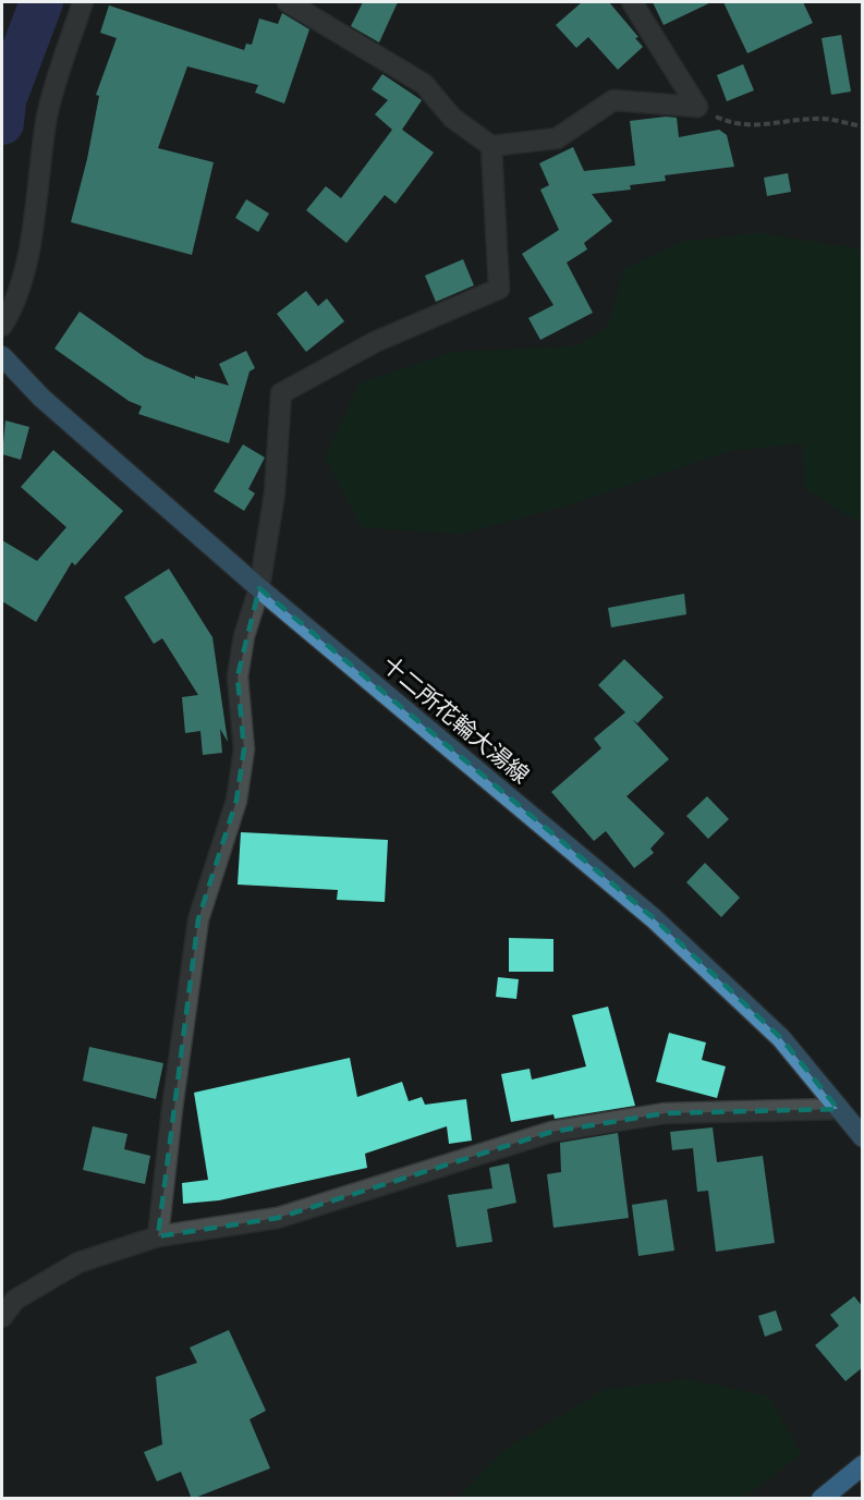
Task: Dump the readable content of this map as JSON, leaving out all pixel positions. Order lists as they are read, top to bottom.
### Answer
{
  "streets": {
    "main road": ["十二所花輪大湯線"]
  }
}
